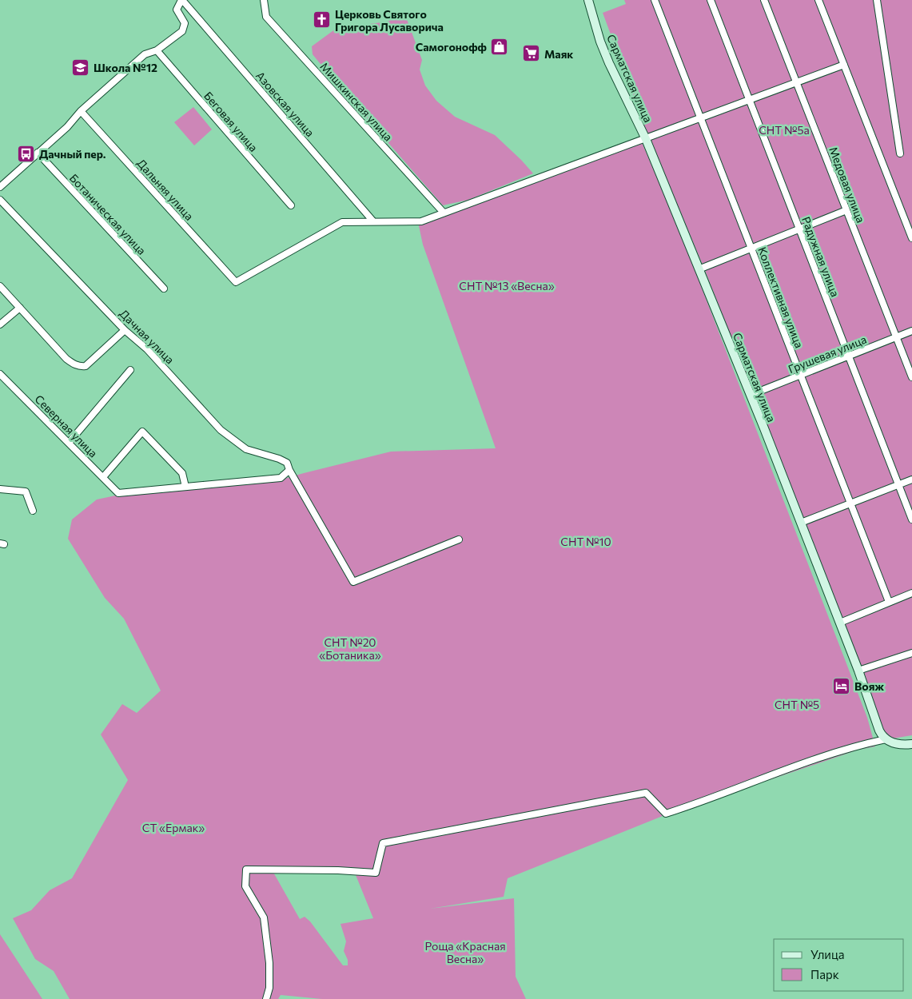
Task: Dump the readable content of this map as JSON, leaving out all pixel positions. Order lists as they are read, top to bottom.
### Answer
{
  "streets": {
    "main road": ["Сарматская улица"],
    "street": [
      "Мишкинская улица",
      "Азовская улица",
      "Беговая улица",
      "Медовая улица",
      "Дальняя улица",
      "Ботаническая улица",
      "Радужная улица",
      "Коллективная улица",
      "Дачная улица",
      "Грушевая улица",
      "Северная улица"
    ]
  },
  "crossings": [
    ["Сарматская улица", "Грушевая улица"],
    ["Азовская улица", "Дальняя улица"],
    ["Медовая улица", "Грушевая улица"],
    ["Радужная улица", "Грушевая улица"],
    ["Коллективная улица", "Грушевая улица"]
  ],
  "parks": [
    "СНТ №5а",
    "СНТ №13 «Весна»",
    "СНТ №10",
    "СНТ №20 «Ботаника»",
    "СНТ №5",
    "СТ «Ермак»",
    "Роща «Красная Весна»"
  ],
  "places": {
    "church": ["Церковь Святого Григора Лусаворича"],
    "shop": ["Самогонофф"],
    "supermarket": ["Маяк"],
    "school or university": ["Школа №12"],
    "bus stop": ["Дачный пер."],
    "hotel": ["Вояж"]
  },
  "legend": ["Улица", "Парк"]
}
